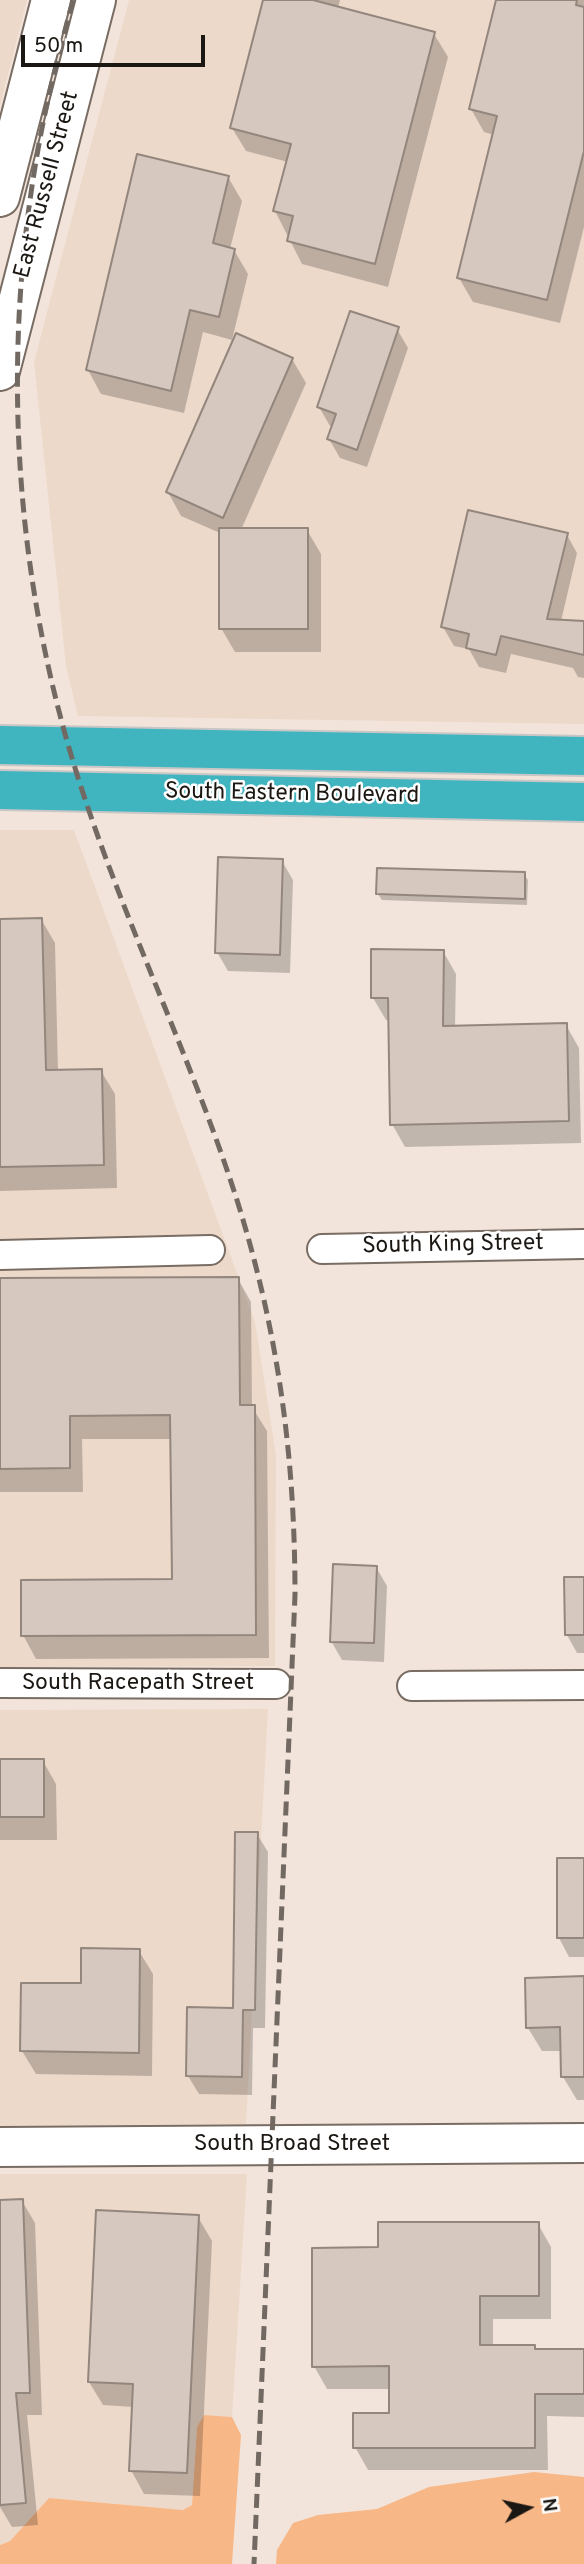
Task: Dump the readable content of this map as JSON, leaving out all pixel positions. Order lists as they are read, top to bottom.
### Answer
{
  "streets": {
    "highway": ["South Eastern Boulevard"],
    "main road": ["East Russell Street", "South Broad Street"],
    "street": ["South King Street", "South Racepath Street"]
  },
  "scale_bar": "50 m",
  "north": "right"
}
